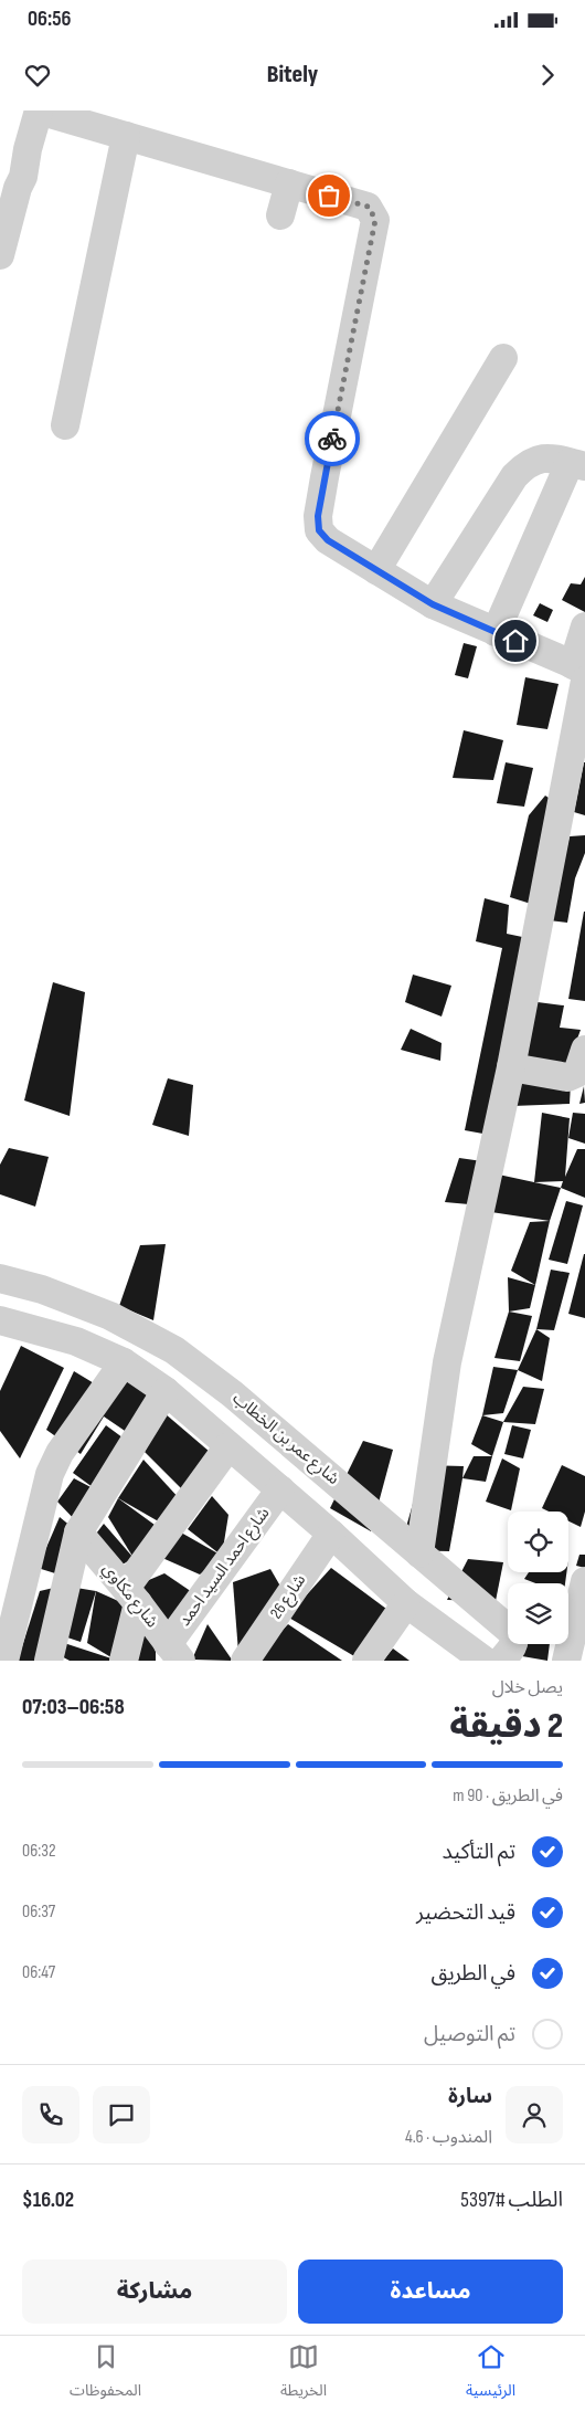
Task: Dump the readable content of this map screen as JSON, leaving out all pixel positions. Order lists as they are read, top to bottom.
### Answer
{
  "streets": {
    "street": [
      "شارع عمر بن الخطاب",
      "شارع احمد السيد احمد",
      "شارع مكاوي",
      "شارع 26"
    ]
  },
  "crossings": [
    ["شارع احمد السيد احمد", "شارع مكاوي"]
  ],
  "page": {
    "status": "06:56",
    "header": "Bitely",
    "heading": ["2 دقيقة", "يصل خلال", "06:58–07:03"],
    "panel": [
      "سارة",
      "المندوب · 4.6",
      "الطلب #5397",
      "$16.02"
    ],
    "bar": "في الطريق · 90 m",
    "list": [
      ["تم التأكيد", "06:32"],
      ["قيد التحضير", "06:37"],
      ["في الطريق", "06:47"],
      "تم التوصيل"
    ],
    "buttons": ["مساعدة", "مشاركة"],
    "tabs": ["الرئيسية", "الخريطة", "المحفوظات"]
  }
}
